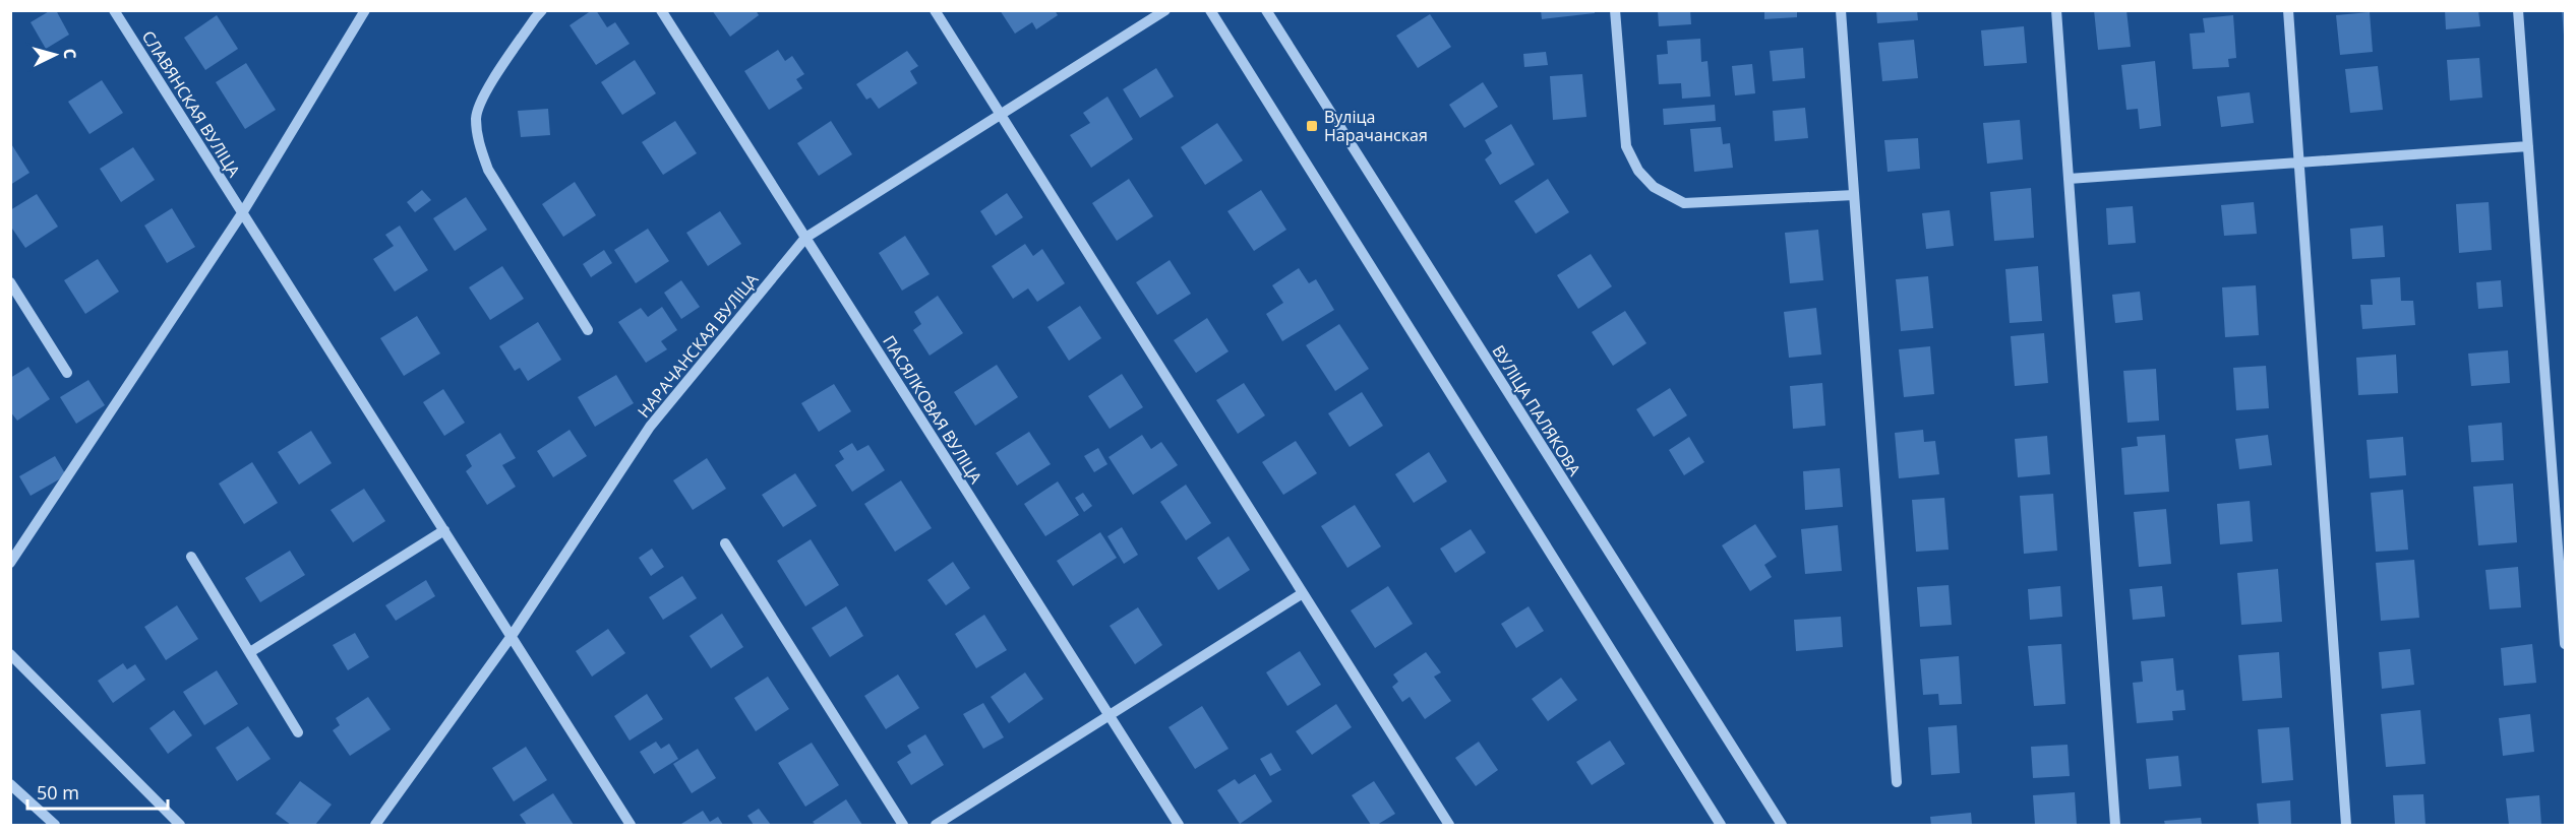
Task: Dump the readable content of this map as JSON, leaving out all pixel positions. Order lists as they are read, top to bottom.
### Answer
{
  "streets": {
    "street": [
      "СЛАВЯНСКАЯ ВУЛІЦА",
      "НАРАЧАНСКАЯ ВУЛІЦА",
      "ПАСЯЛКОВАЯ ВУЛІЦА",
      "ВУЛІЦА ПАЛЯКОВА"
    ]
  },
  "crossings": [
    ["СЛАВЯНСКАЯ ВУЛІЦА", "НАРАЧАНСКАЯ ВУЛІЦА"],
    ["НАРАЧАНСКАЯ ВУЛІЦА", "ПАСЯЛКОВАЯ ВУЛІЦА"]
  ],
  "places": {
    "transit": ["Вуліца Нарачанская"]
  },
  "scale_bar": "50 m",
  "north": "right"
}
